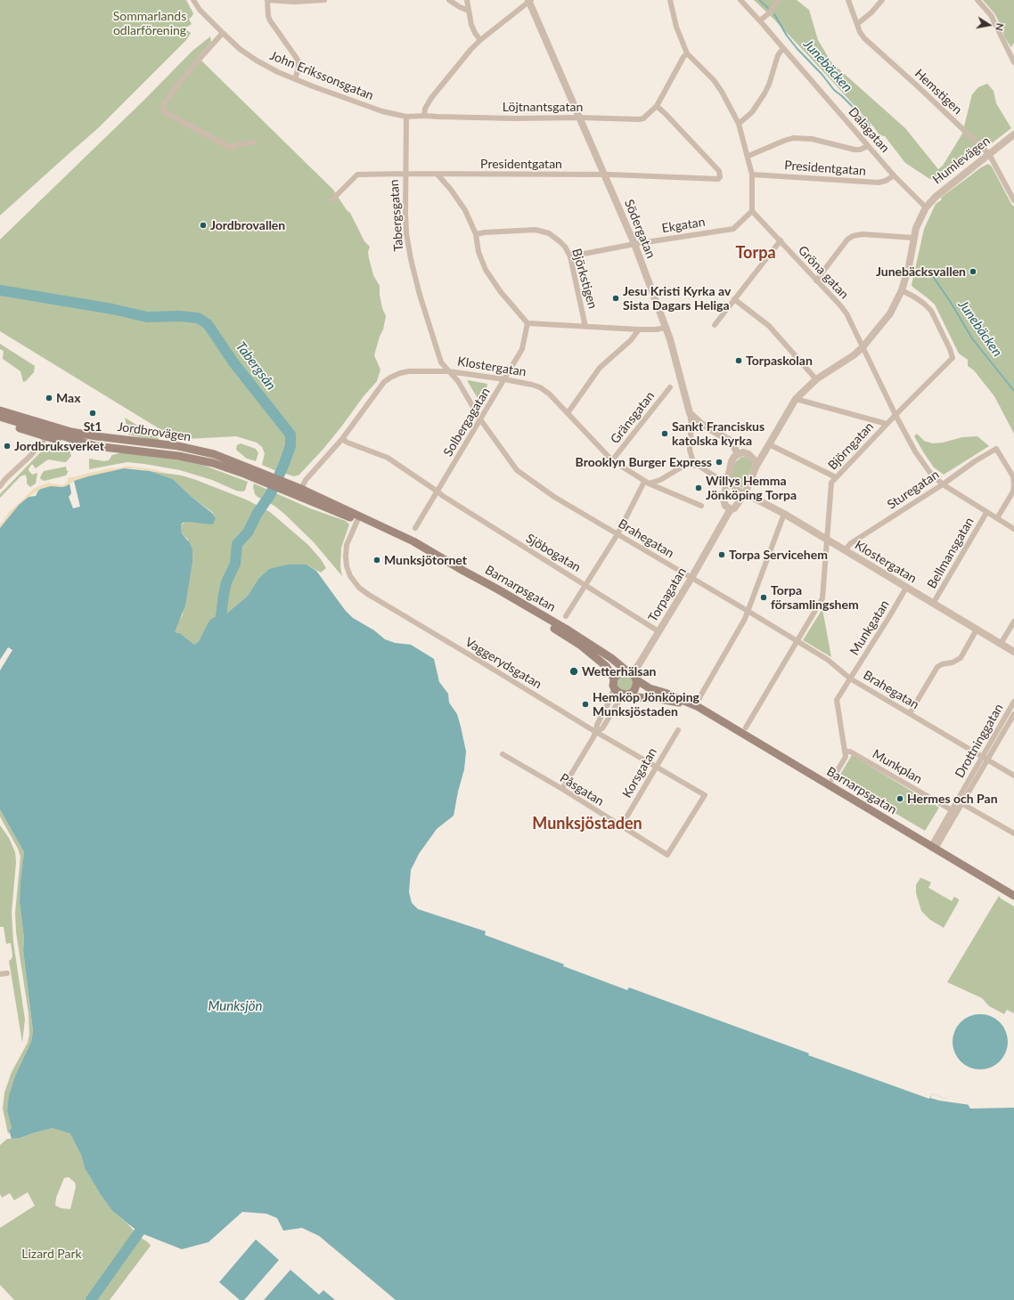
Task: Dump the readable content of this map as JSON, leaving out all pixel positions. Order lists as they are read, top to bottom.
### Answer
{
  "streets": {
    "main road": ["Jordbrovägen", "Barnarpsgatan"],
    "street": [
      "John Erikssonsgatan",
      "Hemstigen",
      "Löjtnantsgatan",
      "Dalagatan",
      "Humlevägen",
      "Presidentgatan",
      "Tabergsgatan",
      "Ekgatan",
      "Södergatan",
      "Gröna gatan",
      "Björkstigen",
      "Klostergatan",
      "Gränsgatan",
      "Solbergagatan",
      "Björngatan",
      "Sturegatan",
      "Brahegatan",
      "Sjöbogatan",
      "Bellmansgatan",
      "Torpagatan",
      "Munkgatan",
      "Vaggerydsgatan",
      "Drottninggatan",
      "Munkplan",
      "Korsgatan",
      "Påsgatan"
    ]
  },
  "crossings": [
    ["John Erikssonsgatan", "Löjtnantsgatan"],
    ["John Erikssonsgatan", "Tabergsgatan"],
    ["Hemstigen", "Humlevägen"],
    ["Löjtnantsgatan", "Presidentgatan"],
    ["Löjtnantsgatan", "Södergatan"],
    ["Dalagatan", "Humlevägen"],
    ["Dalagatan", "Presidentgatan"],
    ["Presidentgatan", "Tabergsgatan"],
    ["Presidentgatan", "Södergatan"],
    ["Tabergsgatan", "Klostergatan"],
    ["Tabergsgatan", "Brahegatan"],
    ["Ekgatan", "Södergatan"],
    ["Ekgatan", "Gröna gatan"],
    ["Ekgatan", "Björkstigen"],
    ["Gröna gatan", "Björngatan"],
    ["Gröna gatan", "Sturegatan"],
    ["Gröna gatan", "Bellmansgatan"],
    ["Klostergatan", "Gränsgatan"],
    ["Klostergatan", "Solbergagatan"],
    ["Klostergatan", "Jordbrovägen"],
    ["Klostergatan", "Björngatan"],
    ["Klostergatan", "Sturegatan"],
    ["Klostergatan", "Brahegatan"],
    ["Klostergatan", "Sjöbogatan"],
    ["Klostergatan", "Bellmansgatan"],
    ["Klostergatan", "Barnarpsgatan"],
    ["Klostergatan", "Torpagatan"],
    ["Klostergatan", "Munkgatan"],
    ["Solbergagatan", "Brahegatan"],
    ["Solbergagatan", "Sjöbogatan"],
    ["Jordbrovägen", "Barnarpsgatan"],
    ["Björngatan", "Brahegatan"],
    ["Brahegatan", "Torpagatan"],
    ["Brahegatan", "Munkgatan"],
    ["Brahegatan", "Drottninggatan"],
    ["Sjöbogatan", "Torpagatan"],
    ["Barnarpsgatan", "Torpagatan"],
    ["Barnarpsgatan", "Vaggerydsgatan"],
    ["Barnarpsgatan", "Drottninggatan"],
    ["Munkgatan", "Munkplan"],
    ["Vaggerydsgatan", "Korsgatan"],
    ["Vaggerydsgatan", "Påsgatan"],
    ["Drottninggatan", "Munkplan"],
    ["Korsgatan", "Påsgatan"]
  ],
  "districts": ["Torpa", "Munksjöstaden"],
  "water": ["Junebäcken", "Tabergsån", "Munksjön"],
  "parks": ["Sommarlands odlarförening", "Lizard Park"],
  "places": [
    "Jordbrovallen",
    "Junebäcksvallen",
    "Jesu Kristi Kyrka av Sista Dagars Heliga",
    "Torpaskolan",
    "Max",
    "St1",
    "Sankt Franciskus katolska kyrka",
    "Jordbruksverket",
    "Brooklyn Burger Express",
    "Willys Hemma Jönköping Torpa",
    "Torpa Servicehem",
    "Munksjötornet",
    "Torpa församlingshem",
    "Wetterhälsan",
    "Hemköp Jönköping Munksjöstaden",
    "Hermes och Pan"
  ],
  "north": "right"
}
